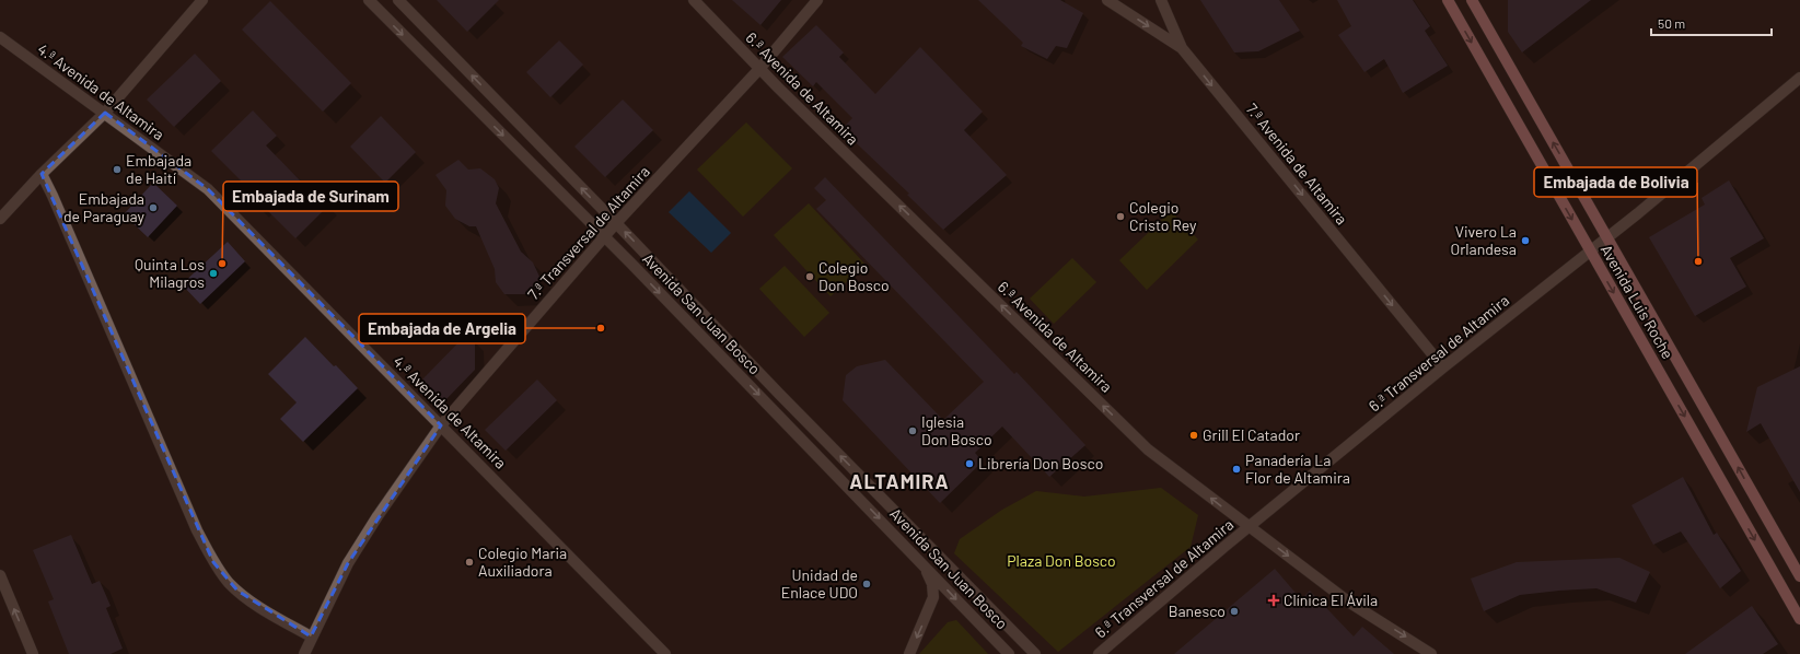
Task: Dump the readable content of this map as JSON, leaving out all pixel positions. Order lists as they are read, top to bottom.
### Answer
{
  "streets": {
    "main road": ["Avenida Luis Roche"],
    "street": [
      "6.ª Avenida de Altamira",
      "4.ª Avenida de Altamira",
      "7.ª Avenida de Altamira",
      "7.ª Transversal de Altamira",
      "Avenida San Juan Bosco",
      "6.ª Transversal de Altamira"
    ]
  },
  "crossings": [
    ["6.ª Avenida de Altamira", "7.ª Transversal de Altamira"],
    ["6.ª Avenida de Altamira", "6.ª Transversal de Altamira"],
    ["4.ª Avenida de Altamira", "7.ª Transversal de Altamira"],
    ["7.ª Avenida de Altamira", "6.ª Transversal de Altamira"],
    ["7.ª Transversal de Altamira", "Avenida San Juan Bosco"],
    ["Avenida Luis Roche", "6.ª Transversal de Altamira"]
  ],
  "one_way": ["7.ª Avenida de Altamira"],
  "districts": ["ALTAMIRA"],
  "parks": ["Plaza Don Bosco"],
  "places": {
    "other": [
      "Embajada de Haití",
      "Embajada de Paraguay",
      "Colegio Cristo Rey",
      "Vivero La Orlandesa",
      "Embajada de Bolivia",
      "Embajada de Surinam",
      "Quinta Los Milagros",
      "Colegio Don Bosco",
      "Embajada de Argelia",
      "Iglesia Don Bosco",
      "Grill El Catador",
      "Librería Don Bosco",
      "Panadería La Flor de Altamira",
      "Colegio Maria Auxiliadora",
      "Unidad de Enlace UDO",
      "Banesco"
    ],
    "health": ["Clínica El Ávila"]
  },
  "scale_bar": "50 m"
}
